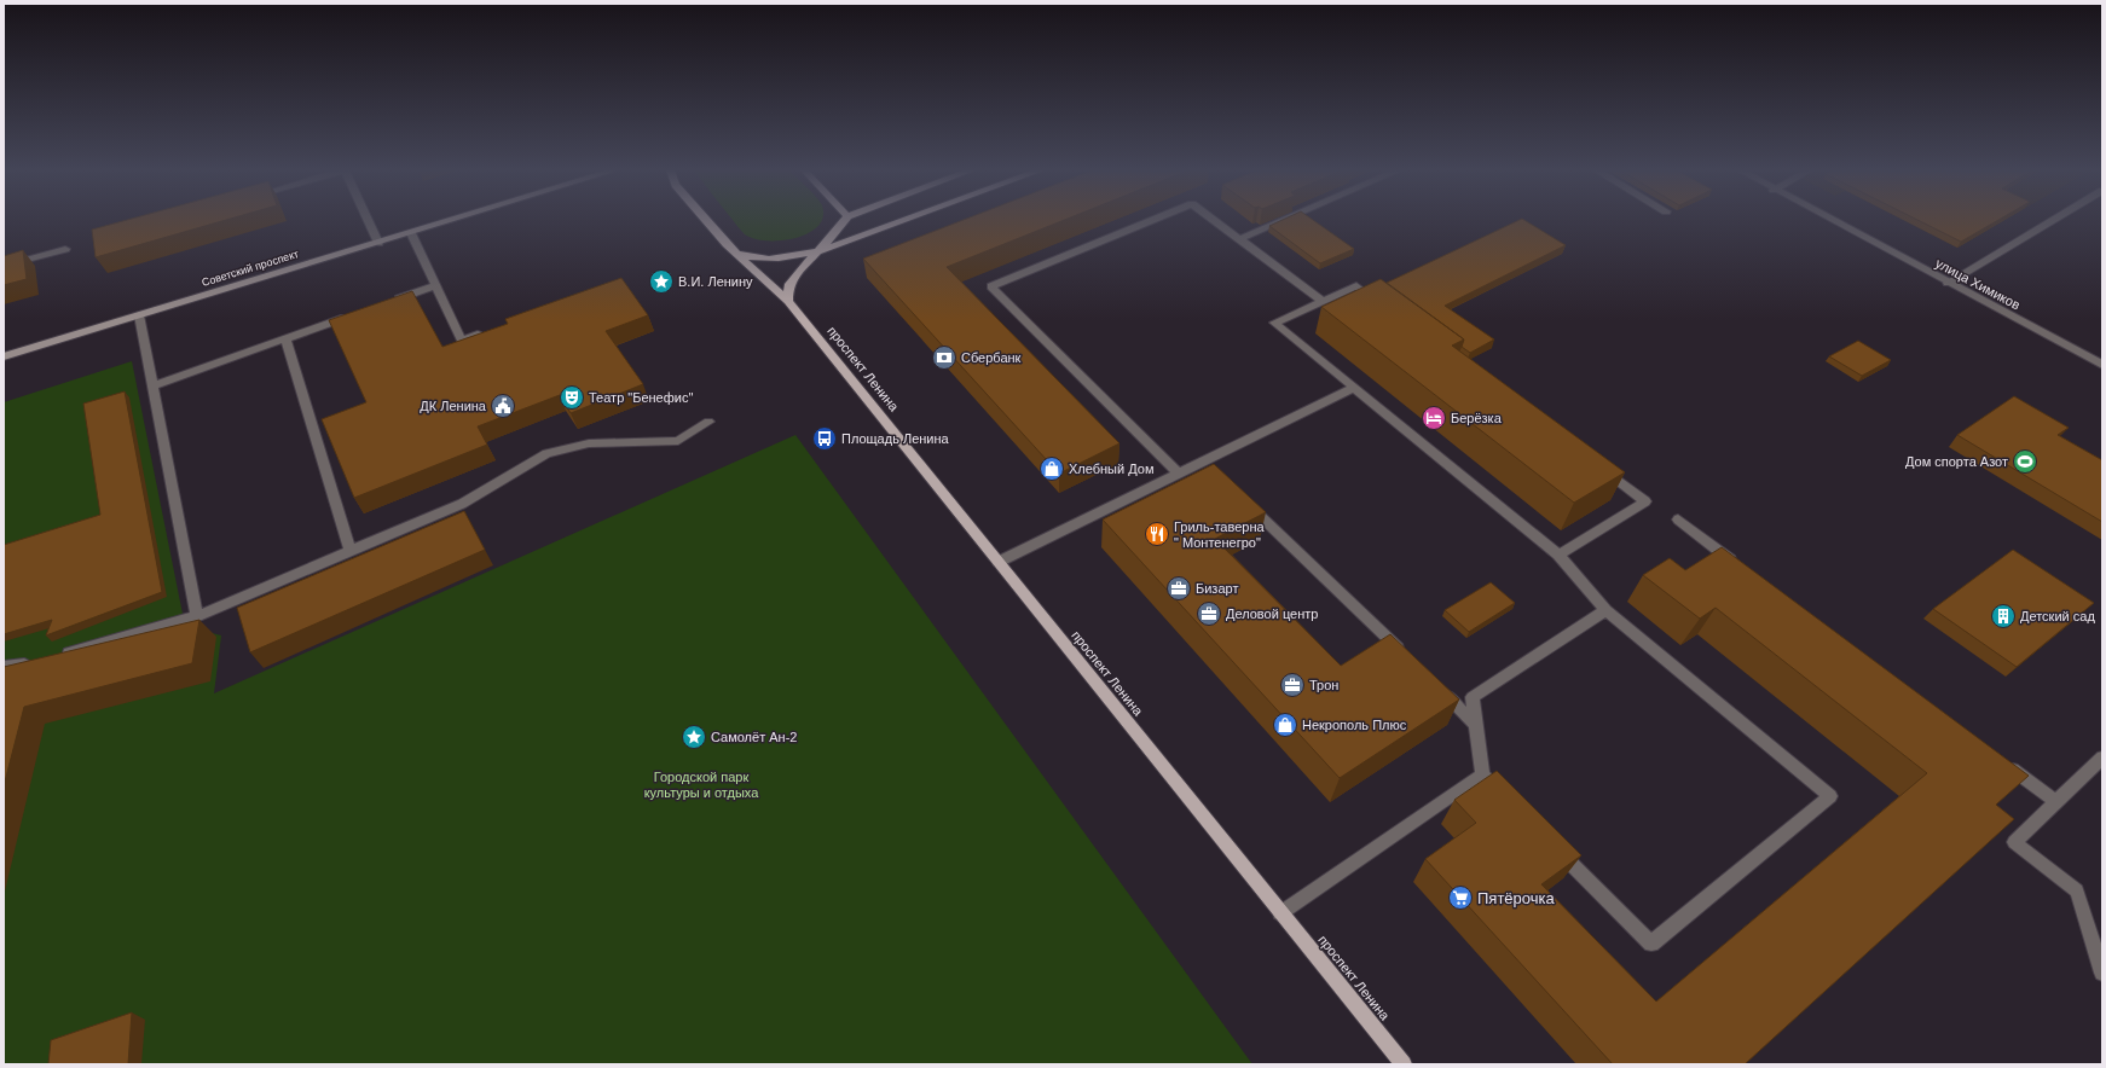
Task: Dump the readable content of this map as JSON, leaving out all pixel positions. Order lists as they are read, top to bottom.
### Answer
{
  "streets": {
    "main road": ["Советский проспект", "проспект Ленина"],
    "street": ["улица Химиков"]
  },
  "parks": ["Городской парк культуры и отдыха"],
  "places": {
    "place": ["В.И. Ленину", "Самолёт Ан-2"],
    "bank": ["Сбербанк"],
    "theatre": ["Театр \"Бенефис\""],
    "public building": ["ДК Ленина"],
    "hotel": ["Берёзка"],
    "bus stop": ["Площадь Ленина"],
    "sports": ["Дом спорта Азот"],
    "shop": ["Хлебный Дом", "Некрополь Плюс"],
    "restaurant": ["Гриль-таверна \" Монтенегро\""],
    "office": ["Бизарт", "Деловой центр", "Трон"],
    "building": ["Детский сад"],
    "supermarket": ["Пятёрочка"]
  }
}
